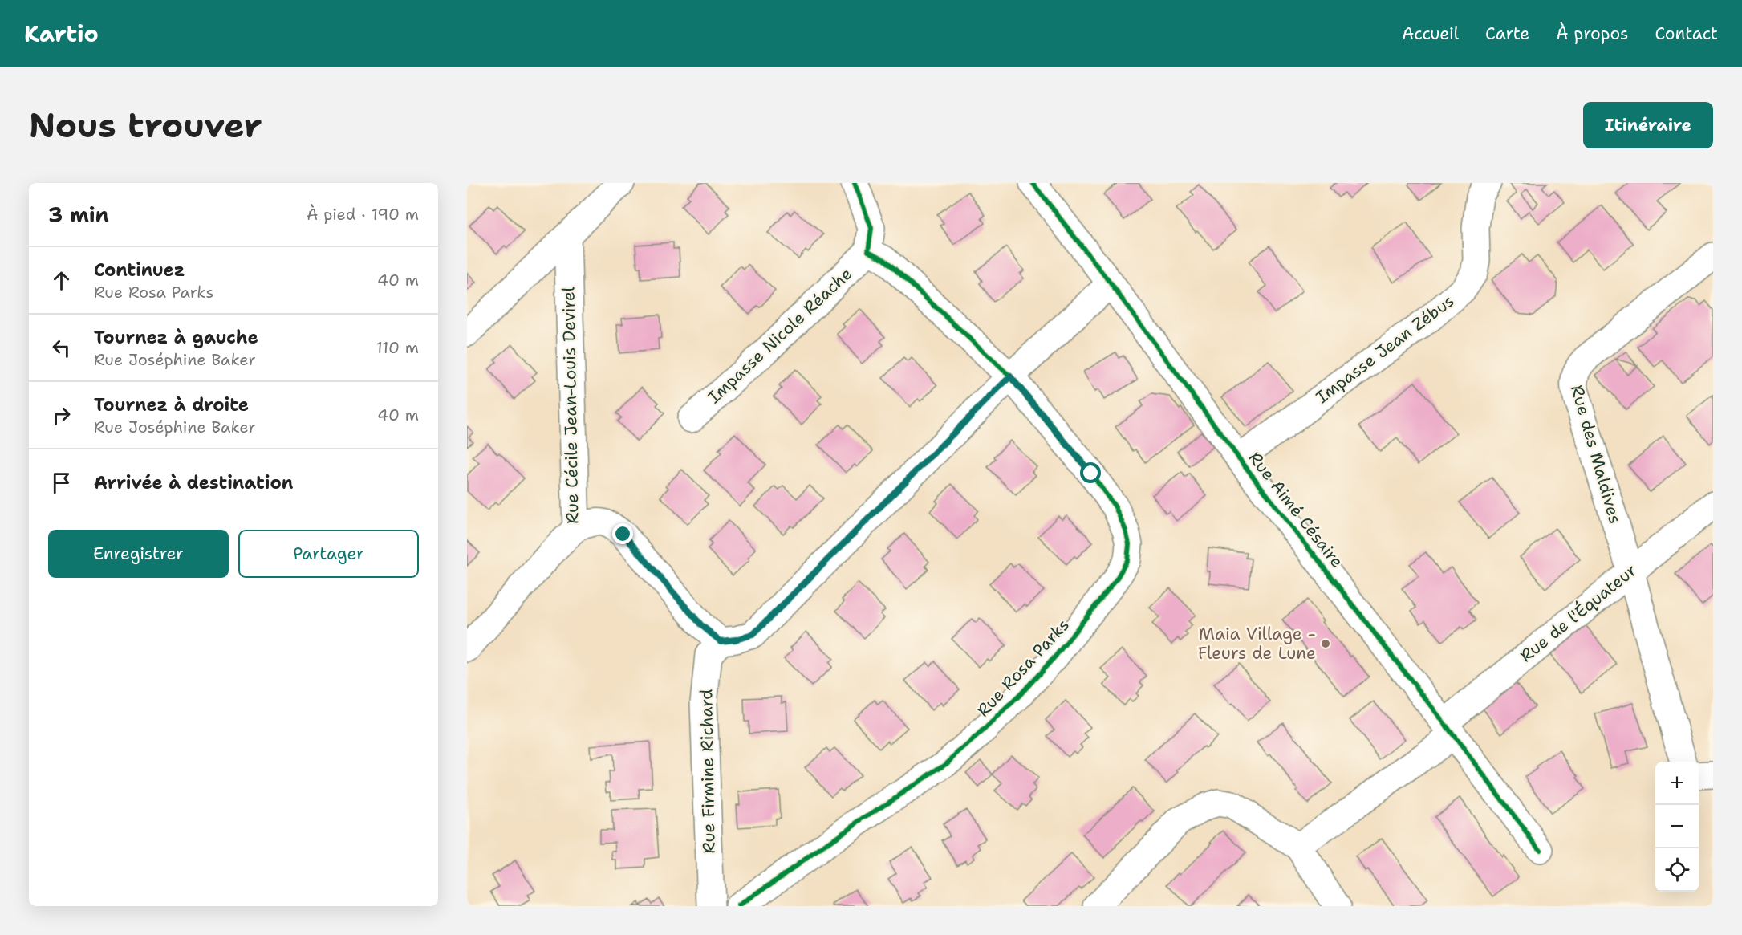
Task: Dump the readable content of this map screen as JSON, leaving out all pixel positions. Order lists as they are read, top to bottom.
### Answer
{
  "streets": {
    "street": [
      "Impasse Nicole Réache",
      "Impasse Jean Zébus",
      "Rue Cécile Jean-Louis Devirel",
      "Rue des Maldives",
      "Rue Aimé Césaire",
      "Rue de l'Équateur",
      "Rue Rosa Parks",
      "Rue Firmine Richard"
    ]
  },
  "crossings": [
    ["Impasse Nicole Réache", "Rue Rosa Parks"],
    ["Impasse Jean Zébus", "Rue Aimé Césaire"],
    ["Rue des Maldives", "Rue de l'Équateur"],
    ["Rue Aimé Césaire", "Rue de l'Équateur"]
  ],
  "places": ["Maia Village - Fleurs de Lune"],
  "page": {
    "header": "Kartio",
    "nav": [
      "Accueil",
      "Carte",
      "À propos",
      "Contact"
    ],
    "buttons": [
      "Itinéraire",
      ["Enregistrer", "Partager"]
    ],
    "title": "Nous trouver",
    "heading": ["3 min", "À pied · 190 m"],
    "list": [
      ["Continuez", "Rue Rosa Parks", "40 m"],
      ["Tournez à gauche", "Rue Joséphine Baker", "110 m"],
      ["Tournez à droite", "Rue Joséphine Baker", "40 m"],
      "Arrivée à destination"
    ],
    "map_buttons": ["+", "−"]
  }
}
